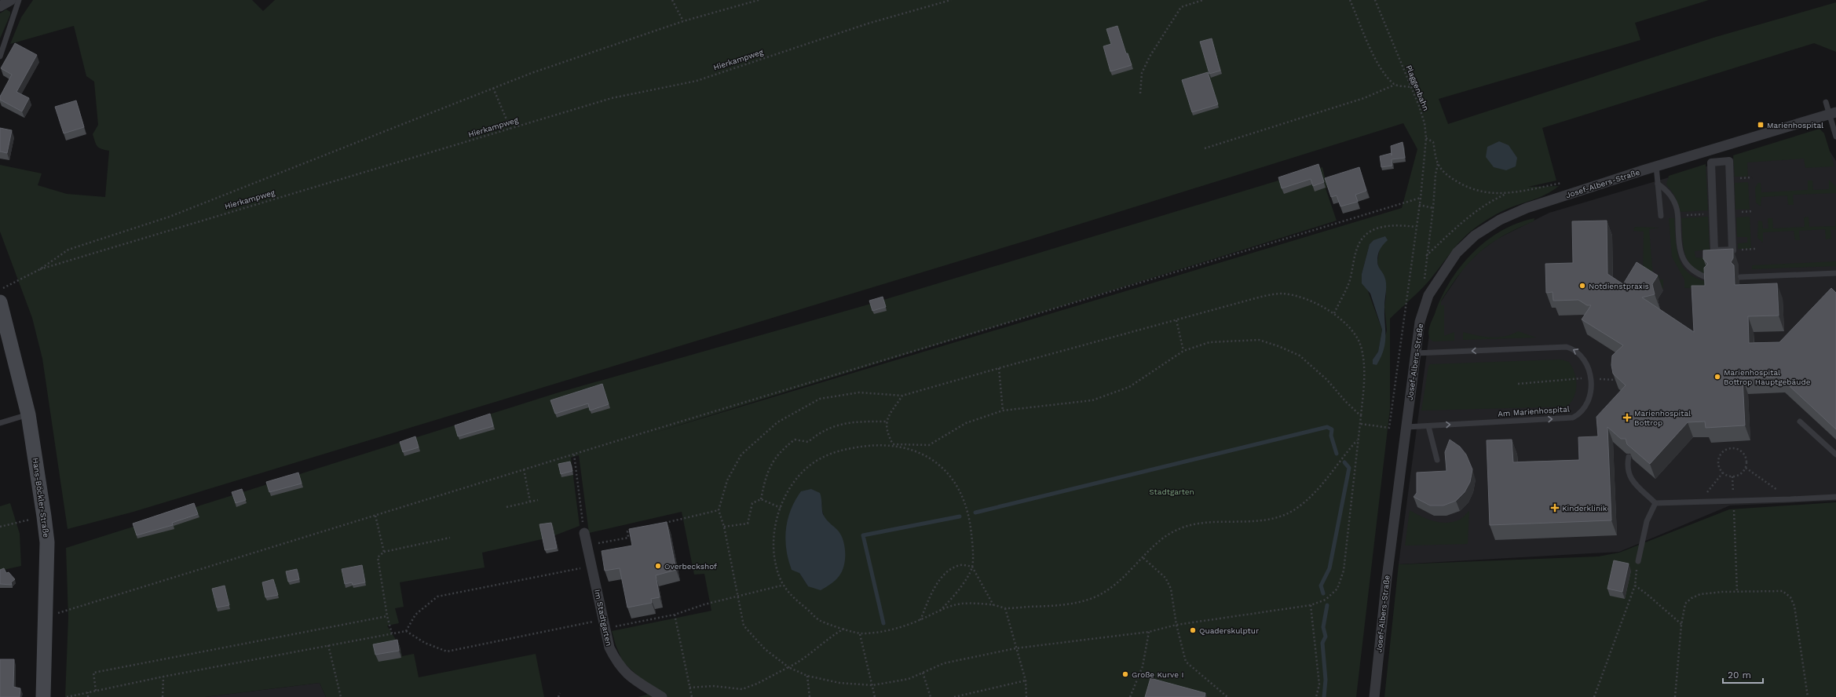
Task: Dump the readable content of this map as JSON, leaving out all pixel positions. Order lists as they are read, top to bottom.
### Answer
{
  "streets": {
    "main road": ["Hans-Böckler-Straße"],
    "street": ["Josef-Albers-Straße", "Im Stadtgarten"],
    "lane": ["Am Marienhospital"],
    "path": ["Hierkampweg", "Plaggenbahn"]
  },
  "crossings": [
    ["Josef-Albers-Straße", "Am Marienhospital"]
  ],
  "parks": ["Stadtgarten"],
  "places": {
    "transit": ["Marienhospital"],
    "other": [
      "Notdienstpraxis",
      "Marienhospital Bottrop Hauptgebäude",
      "Overbeckshof",
      "Quaderskulptur",
      "Große Kurve I"
    ],
    "health": ["Marienhospital Bottrop", "Kinderklinik"]
  },
  "scale_bar": "20 m"
}
